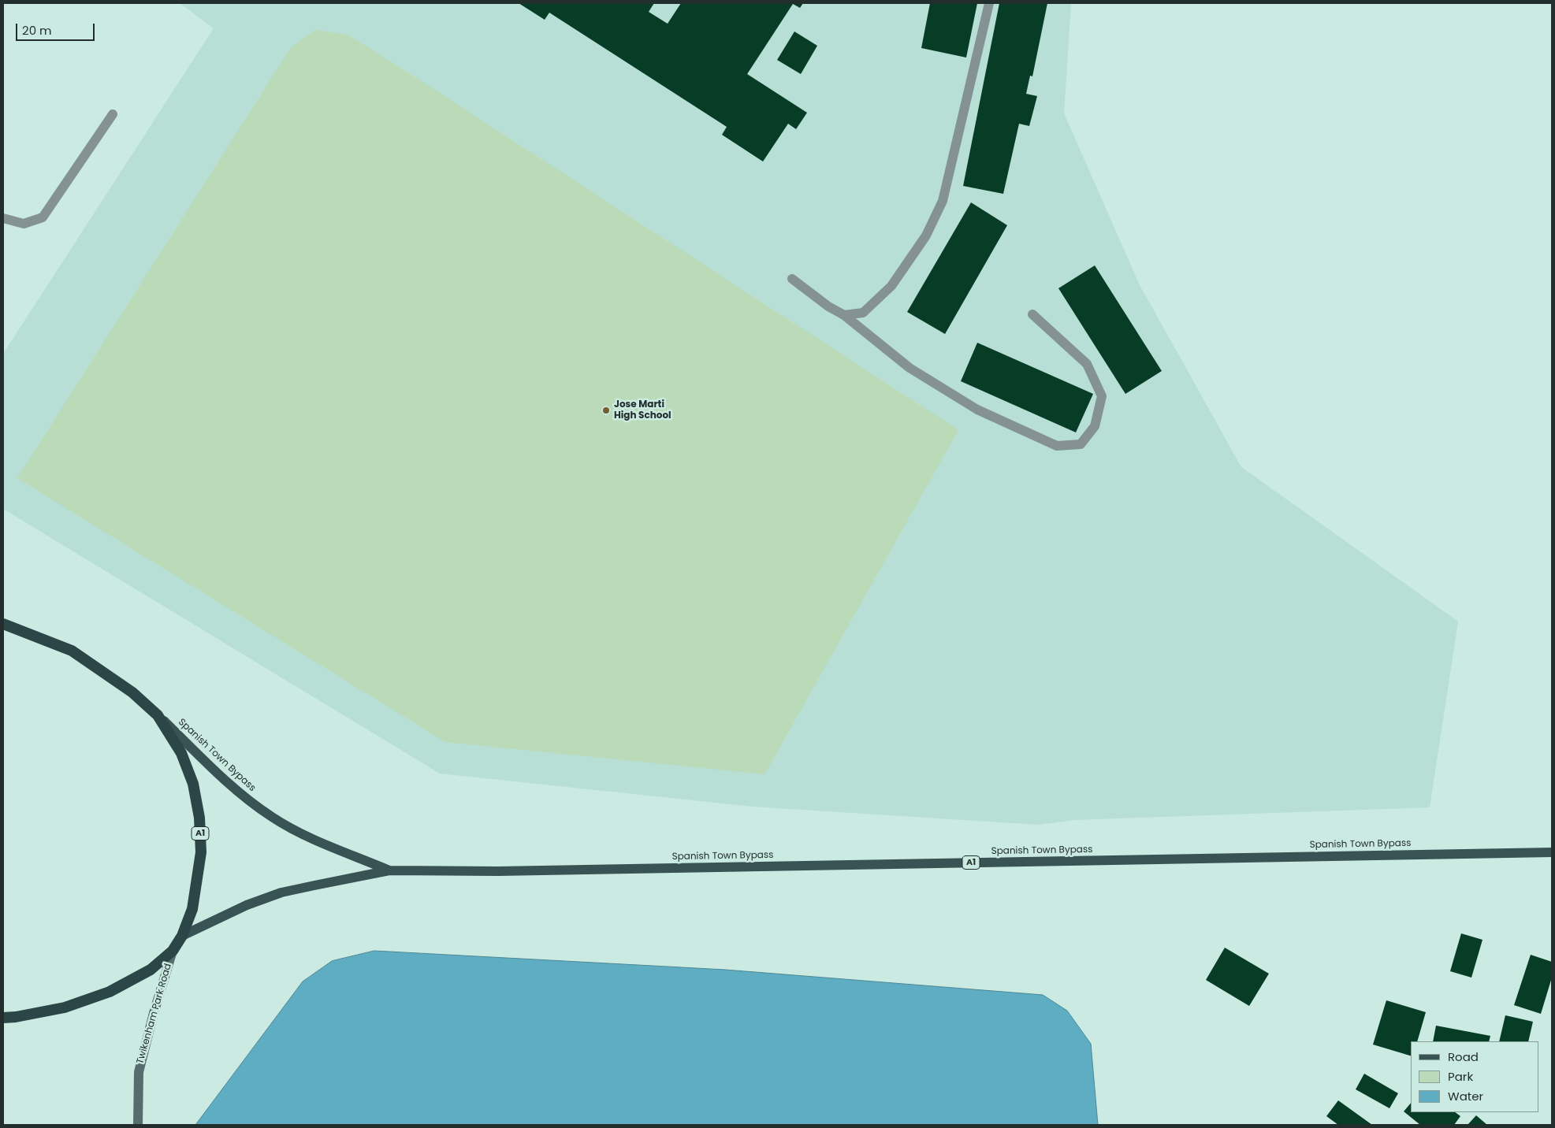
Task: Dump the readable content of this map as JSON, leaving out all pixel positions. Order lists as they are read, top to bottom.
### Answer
{
  "streets": {
    "highway": ["A1"],
    "main road": ["Spanish Town Bypass", "Twikenham Park Road"]
  },
  "crossings": [
    ["Spanish Town Bypass", "A1"],
    ["A1", "Twikenham Park Road"]
  ],
  "places": ["Jose Marti High School"],
  "legend": ["Road", "Park", "Water"],
  "scale_bar": "20 m"
}
